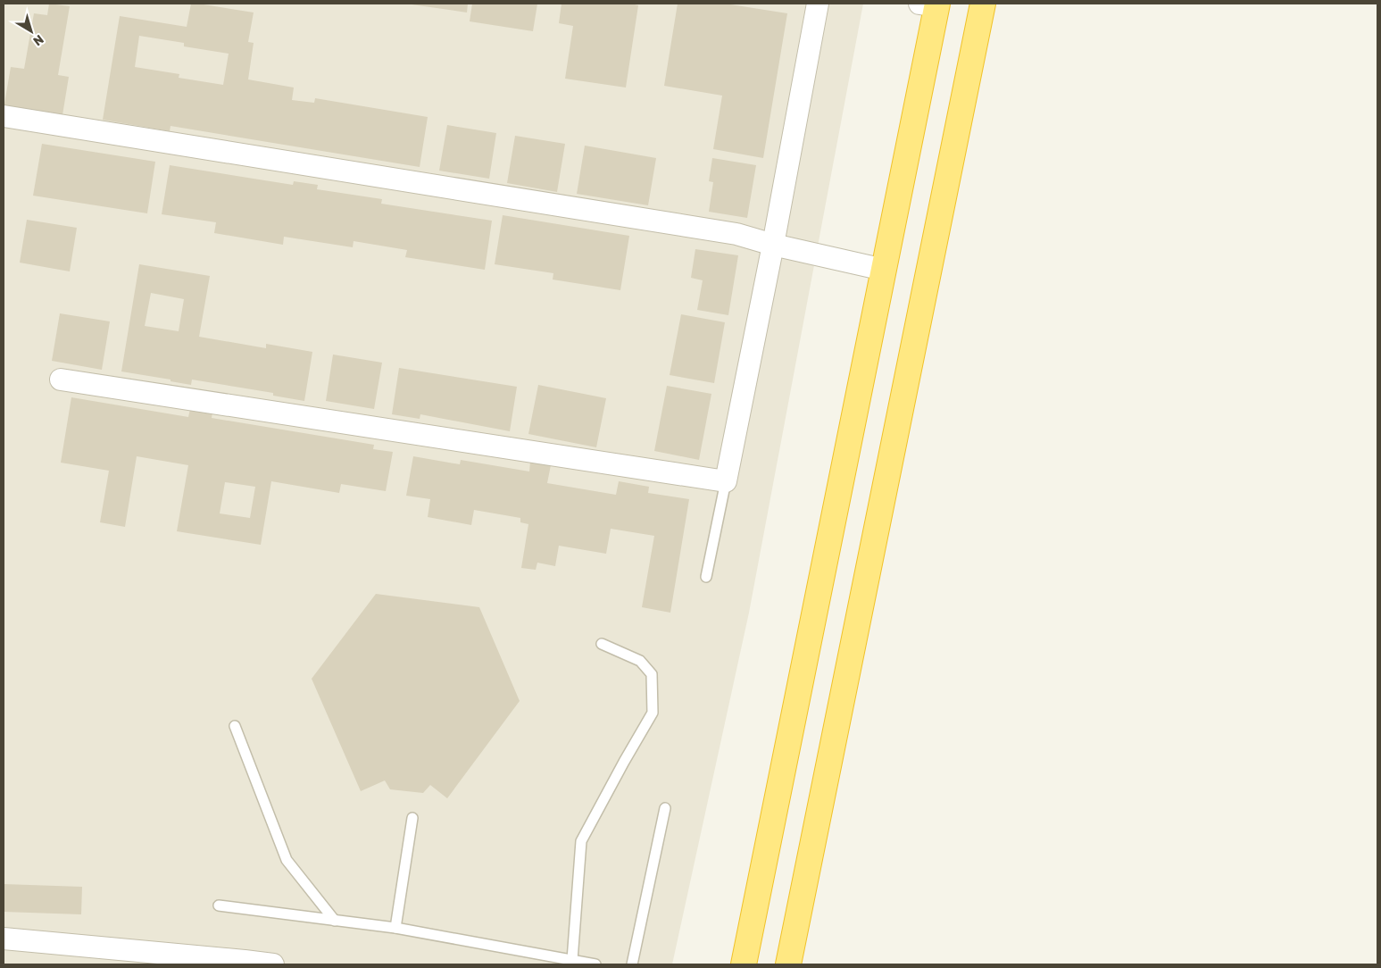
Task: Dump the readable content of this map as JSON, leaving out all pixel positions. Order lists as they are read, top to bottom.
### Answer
{
  "north": "bottom right"
}
